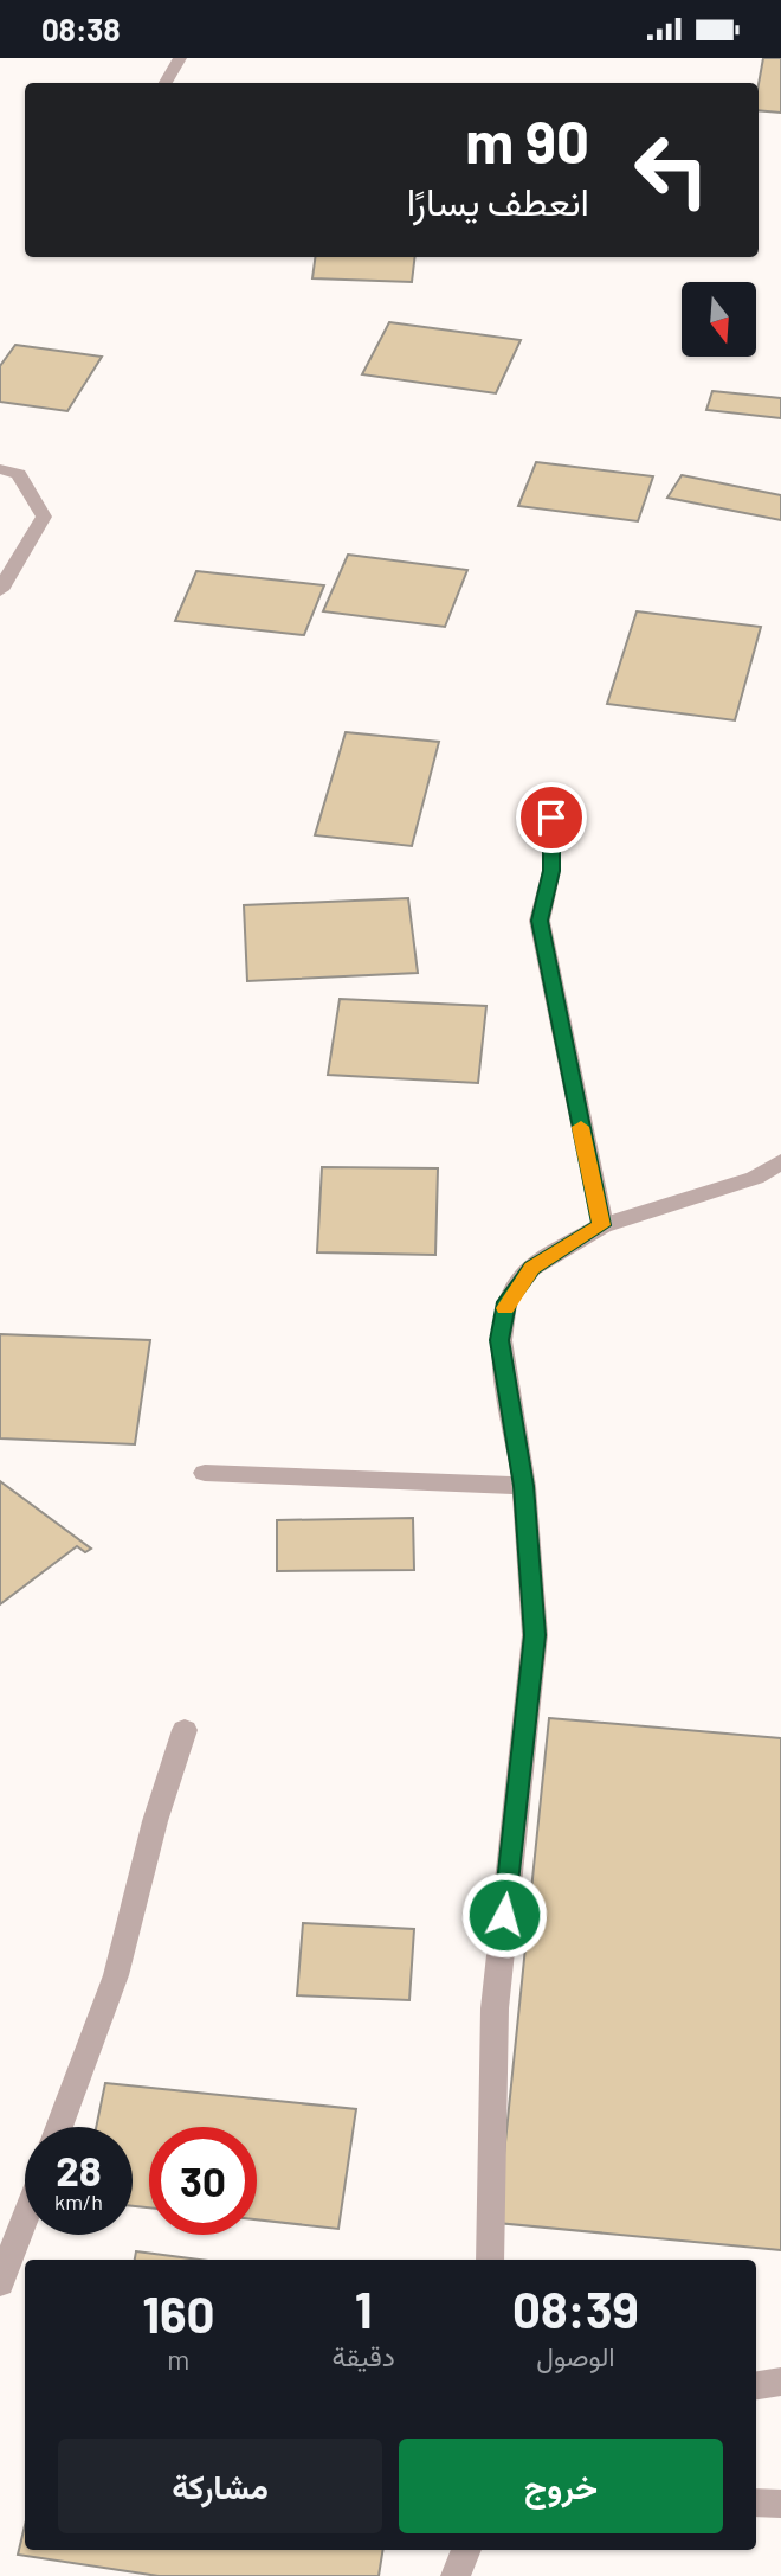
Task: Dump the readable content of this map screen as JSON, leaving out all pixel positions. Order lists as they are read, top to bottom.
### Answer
{
  "north": "bottom",
  "page": {
    "status": "08:38",
    "turn": ["90 m", "انعطف يسارًا"],
    "speed": "28 km/h",
    "limit": "30",
    "eta": [
      "08:39",
      "الوصول",
      "1",
      "دقيقة",
      "160",
      "m"
    ],
    "buttons": ["خروج", "مشاركة"]
  }
}
